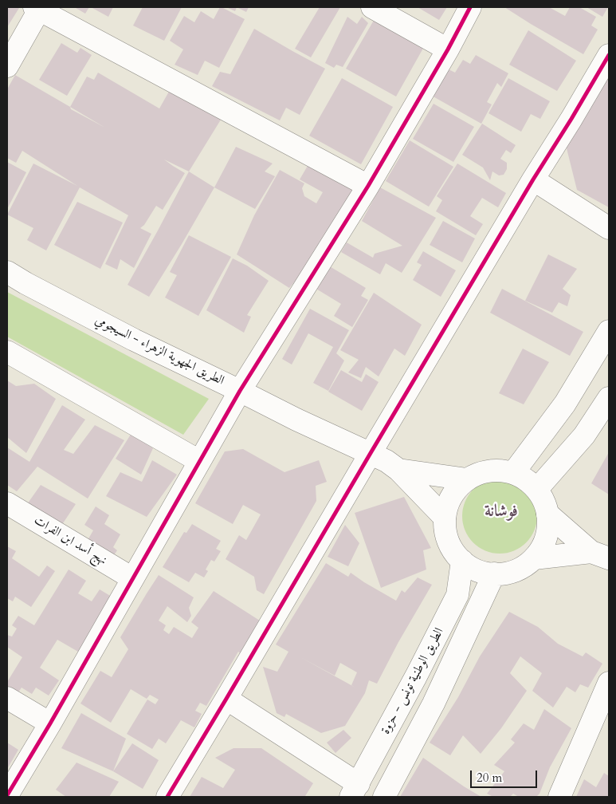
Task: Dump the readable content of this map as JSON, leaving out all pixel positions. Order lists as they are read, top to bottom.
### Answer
{
  "streets": {
    "street": ["الطريق الجهوية الزهراء - السيجومي", "نهج أسد ابن الفرات", "الطريق الوطنية تونس - حزوة"]
  },
  "crossings": [
    ["الطريق الجهوية الزهراء - السيجومي", "الطريق الوطنية تونس - حزوة"]
  ],
  "districts": ["فوشانة"],
  "scale_bar": "20 m"
}
